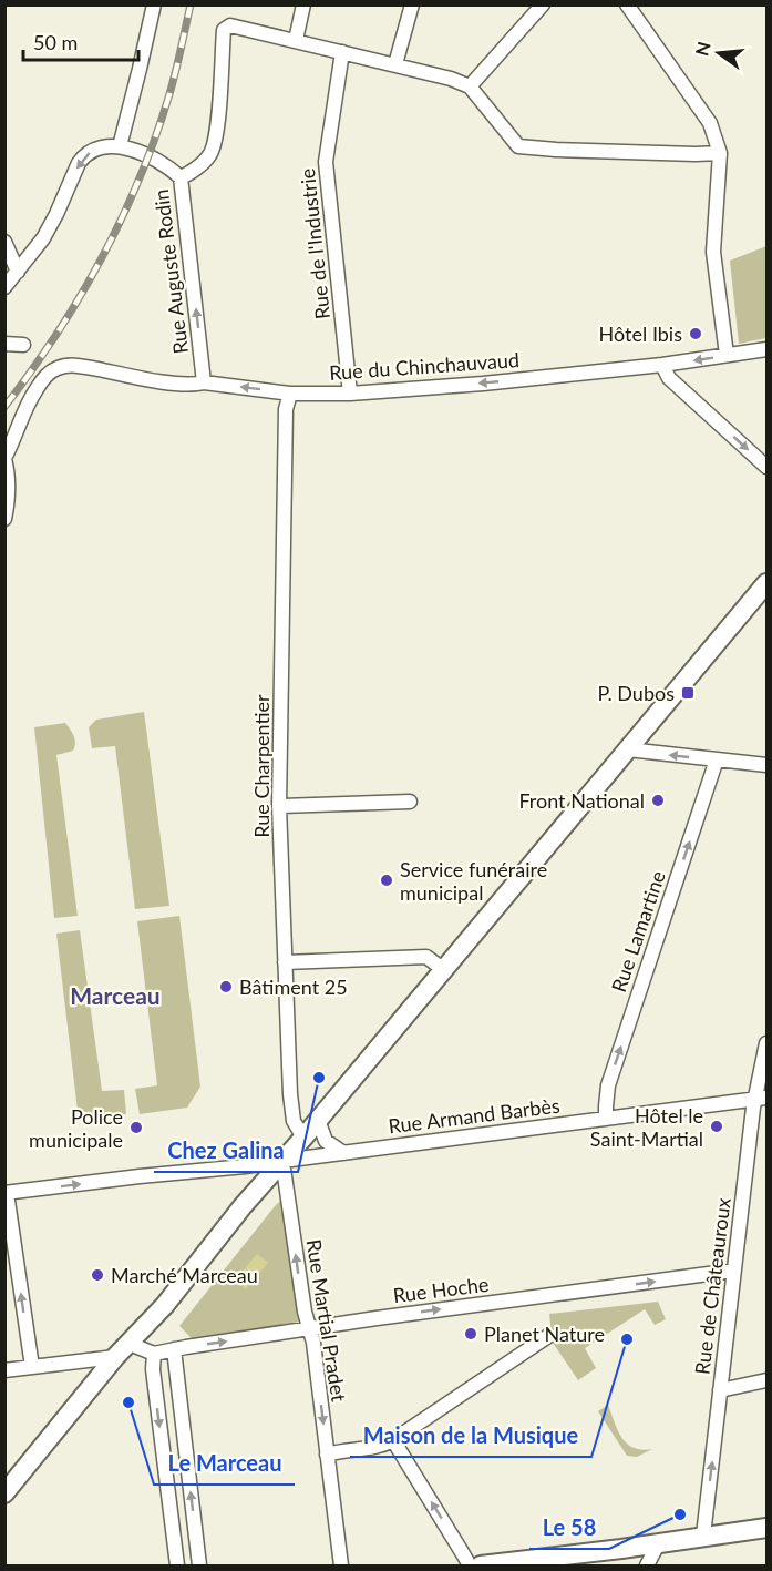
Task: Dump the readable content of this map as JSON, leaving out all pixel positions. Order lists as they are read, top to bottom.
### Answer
{
  "streets": {
    "street": [
      "Rue de l'Industrie",
      "Rue Auguste Rodin",
      "Rue du Chinchauvaud",
      "Rue Charpentier",
      "Rue Lamartine",
      "Rue Armand Barbès",
      "Rue de Châteauroux",
      "Rue Hoche",
      "Rue Martial Pradet"
    ]
  },
  "crossings": [
    ["Rue de l'Industrie", "Rue du Chinchauvaud"],
    ["Rue Auguste Rodin", "Rue du Chinchauvaud"],
    ["Rue du Chinchauvaud", "Rue Charpentier"],
    ["Rue Lamartine", "Rue Armand Barbès"],
    ["Rue Armand Barbès", "Rue de Châteauroux"],
    ["Rue Armand Barbès", "Rue Martial Pradet"],
    ["Rue de Châteauroux", "Rue Hoche"],
    ["Rue Hoche", "Rue Martial Pradet"]
  ],
  "one_way": [
    "Rue Auguste Rodin",
    "Rue du Chinchauvaud",
    "Rue Lamartine",
    "Rue Armand Barbès",
    "Rue Hoche"
  ],
  "districts": ["Marceau"],
  "places": {
    "other": [
      "Hôtel Ibis",
      "Front National",
      "Service funéraire municipal",
      "Bâtiment 25",
      "Chez Galina",
      "Hôtel le Saint-Martial",
      "Police municipale",
      "Marché Marceau",
      "Planet Nature",
      "Maison de la Musique",
      "Le Marceau",
      "Le 58"
    ],
    "transit": ["P. Dubos"]
  },
  "scale_bar": "50 m",
  "north": "left"
}
